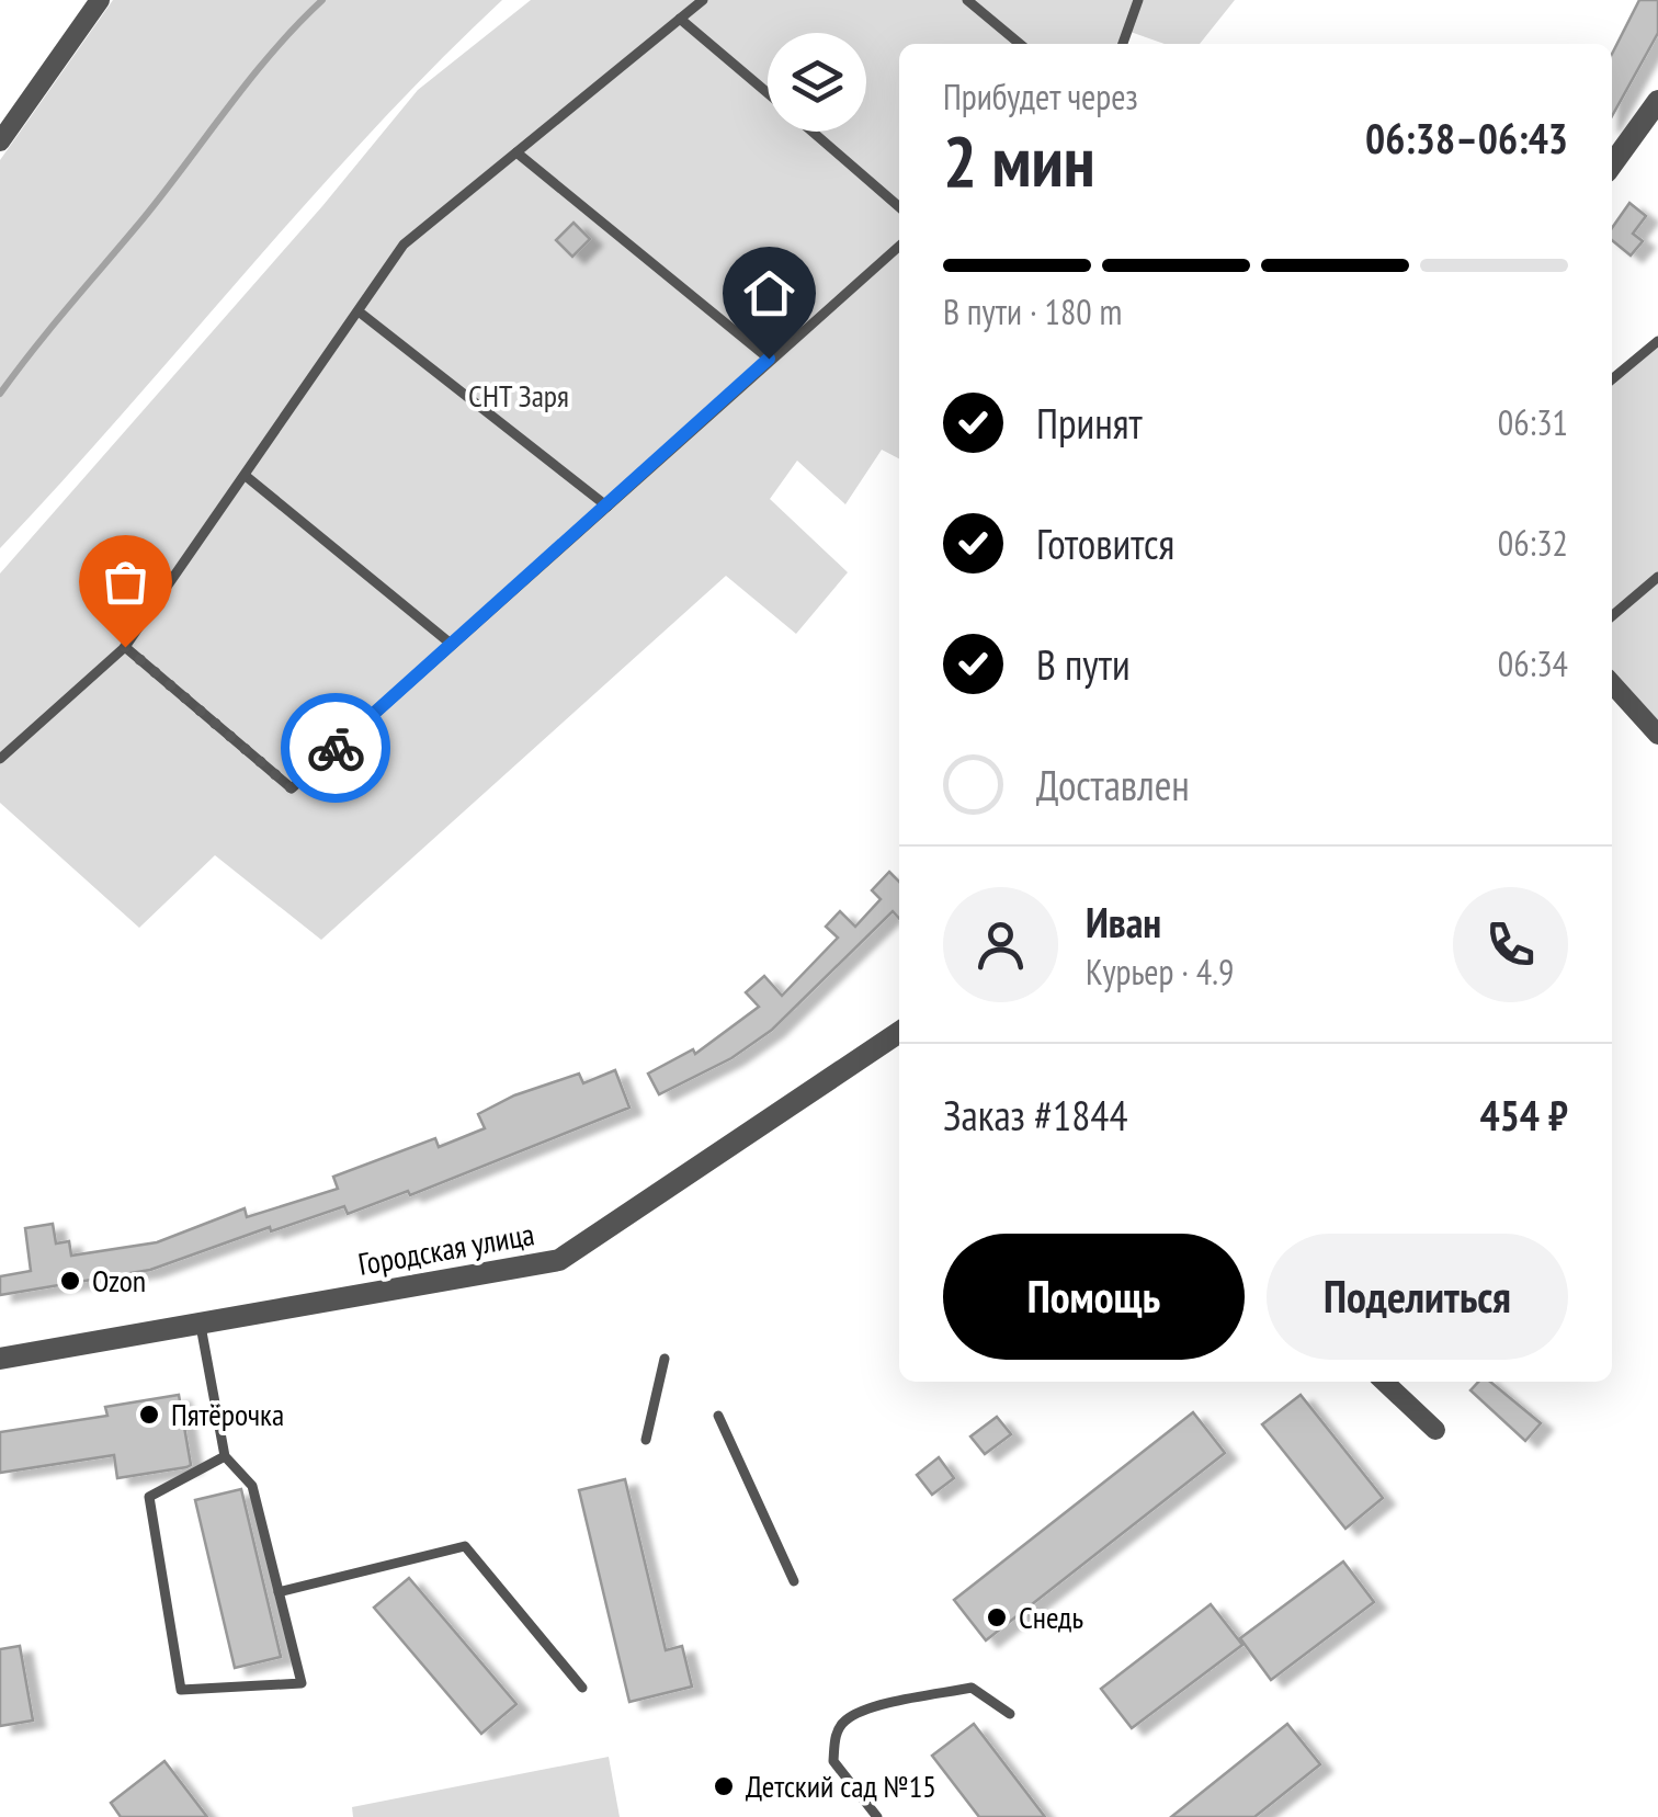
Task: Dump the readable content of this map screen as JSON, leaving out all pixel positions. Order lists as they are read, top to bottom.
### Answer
{
  "streets": {
    "street": ["Городская улица"]
  },
  "parks": ["СНТ Заря"],
  "places": [
    "Ozon",
    "Пятёрочка",
    "Снедь",
    "Детский сад №15"
  ],
  "page": {
    "heading": ["2 мин", "Прибудет через", "06:38–06:43"],
    "panel": [
      "Иван",
      "Курьер · 4.9",
      "Заказ #1844",
      "454 ₽"
    ],
    "bar": "В пути · 180 m",
    "list": [
      ["Принят", "06:31"],
      ["Готовится", "06:32"],
      ["В пути", "06:34"],
      "Доставлен"
    ],
    "buttons": ["Помощь", "Поделиться"]
  }
}
